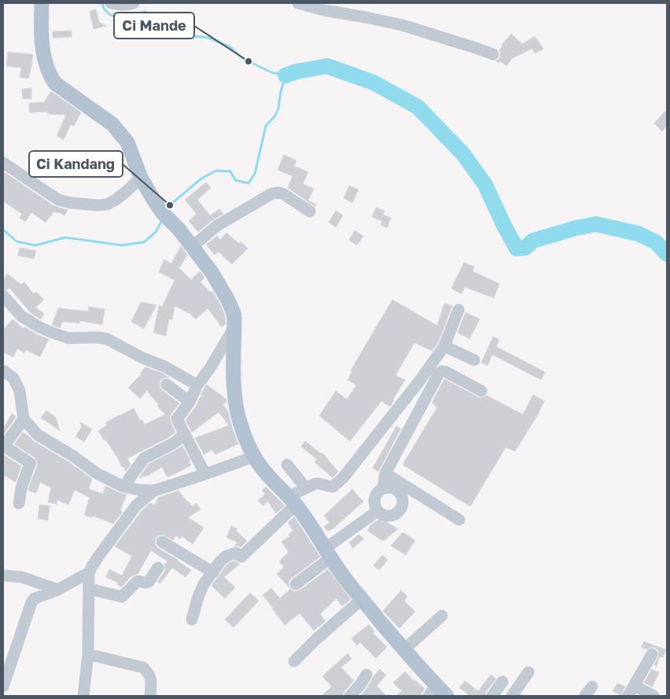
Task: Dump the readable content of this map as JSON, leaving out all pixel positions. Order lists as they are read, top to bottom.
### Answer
{
  "places": ["Ci Mande", "Ci Kandang"]
}
